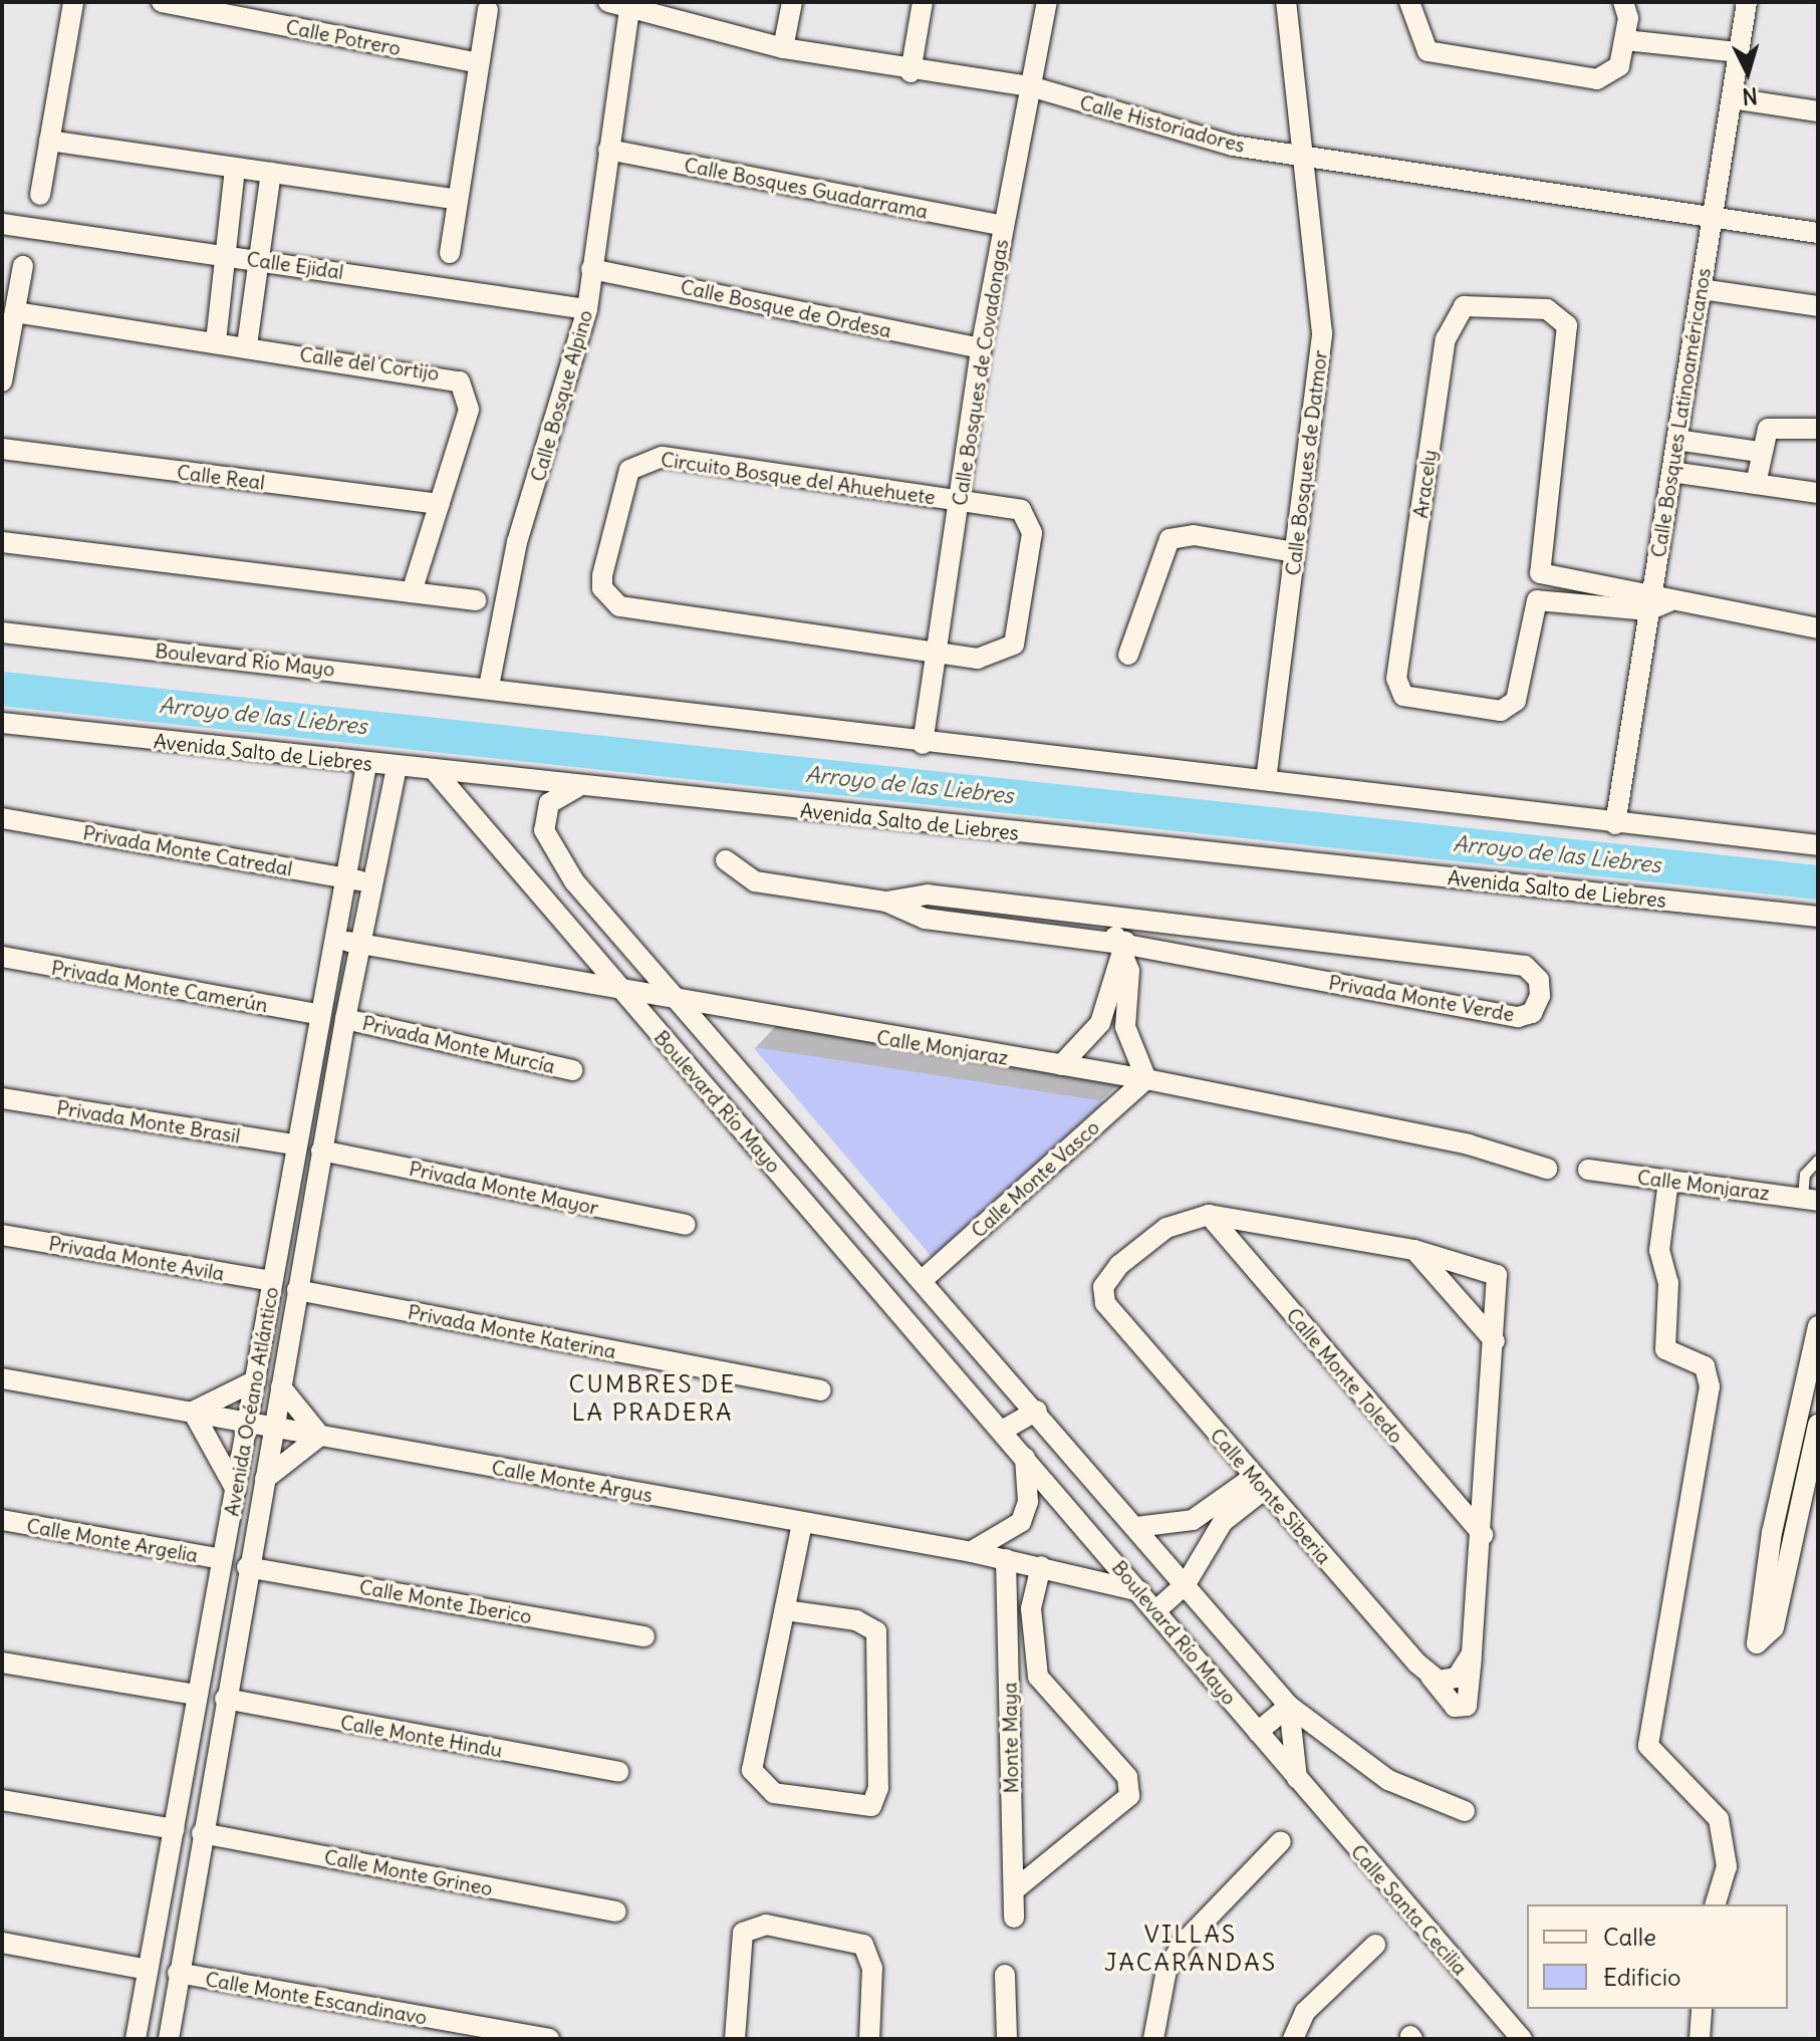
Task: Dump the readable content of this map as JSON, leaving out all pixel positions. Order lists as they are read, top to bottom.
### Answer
{
  "streets": {
    "street": [
      "Calle Potrero",
      "Calle Historiadores",
      "Calle Bosques Guadarrama",
      "Calle Ejidal",
      "Calle Bosque de Ordesa",
      "Calle del Cortijo",
      "Calle Bosques de Covadongas",
      "Calle Bosque Alpino",
      "Calle Bosques Latinoaméricanos",
      "Calle Bosques de Datmor",
      "Calle Real",
      "Circuito Bosque del Ahuehuete",
      "Aracely",
      "Boulevard Río Mayo",
      "Avenida Salto de Liebres",
      "Privada Monte Catredal",
      "Privada Monte Camerún",
      "Privada Monte Verde",
      "Privada Monte Murcía",
      "Calle Monjaraz",
      "Privada Monte Brasil",
      "Calle Monte Vasco",
      "Privada Monte Mayor",
      "Privada Monte Avila",
      "Privada Monte Katerina",
      "Calle Monte Toledo",
      "Avenida Océano Atlántico",
      "Calle Monte Argus",
      "Calle Monte Siberia",
      "Calle Monte Argelia",
      "Calle Monte Iberico",
      "Calle Monte Hindu",
      "Monte Maya",
      "Calle Monte Grineo",
      "Calle Santa Cecilia",
      "Calle Monte Escandinavo"
    ]
  },
  "crossings": [
    ["Calle Historiadores", "Calle Bosques de Covadongas"],
    ["Calle Historiadores", "Calle Bosque Alpino"],
    ["Calle Historiadores", "Calle Bosques Latinoaméricanos"],
    ["Calle Historiadores", "Calle Bosques de Datmor"],
    ["Calle Bosques Guadarrama", "Calle Bosques de Covadongas"],
    ["Calle Bosques Guadarrama", "Calle Bosque Alpino"],
    ["Calle Ejidal", "Calle Bosque Alpino"],
    ["Calle Bosque de Ordesa", "Calle Bosques de Covadongas"],
    ["Calle Bosque de Ordesa", "Calle Bosque Alpino"],
    ["Calle del Cortijo", "Calle Real"],
    ["Calle Bosques de Covadongas", "Circuito Bosque del Ahuehuete"],
    ["Calle Bosque Alpino", "Boulevard Río Mayo"],
    ["Calle Bosques Latinoaméricanos", "Aracely"],
    ["Boulevard Río Mayo", "Avenida Salto de Liebres"],
    ["Boulevard Río Mayo", "Calle Monjaraz"],
    ["Boulevard Río Mayo", "Calle Monte Vasco"],
    ["Boulevard Río Mayo", "Calle Monte Argus"],
    ["Boulevard Río Mayo", "Calle Santa Cecilia"],
    ["Avenida Salto de Liebres", "Avenida Océano Atlántico"],
    ["Privada Monte Catredal", "Avenida Océano Atlántico"],
    ["Privada Monte Camerún", "Avenida Océano Atlántico"],
    ["Privada Monte Murcía", "Avenida Océano Atlántico"],
    ["Calle Monjaraz", "Calle Monte Vasco"],
    ["Calle Monjaraz", "Avenida Océano Atlántico"],
    ["Privada Monte Brasil", "Avenida Océano Atlántico"],
    ["Privada Monte Mayor", "Avenida Océano Atlántico"],
    ["Privada Monte Avila", "Avenida Océano Atlántico"],
    ["Privada Monte Katerina", "Avenida Océano Atlántico"],
    ["Calle Monte Toledo", "Calle Monte Siberia"],
    ["Avenida Océano Atlántico", "Calle Monte Argus"],
    ["Avenida Océano Atlántico", "Calle Monte Argelia"],
    ["Avenida Océano Atlántico", "Calle Monte Iberico"],
    ["Avenida Océano Atlántico", "Calle Monte Hindu"],
    ["Avenida Océano Atlántico", "Calle Monte Grineo"],
    ["Avenida Océano Atlántico", "Calle Monte Escandinavo"],
    ["Calle Monte Argus", "Monte Maya"]
  ],
  "districts": ["CUMBRES DE LA PRADERA", "VILLAS JACARANDAS"],
  "water": ["Arroyo de las Liebres"],
  "legend": ["Calle", "Edificio"],
  "north": "bottom"
}
